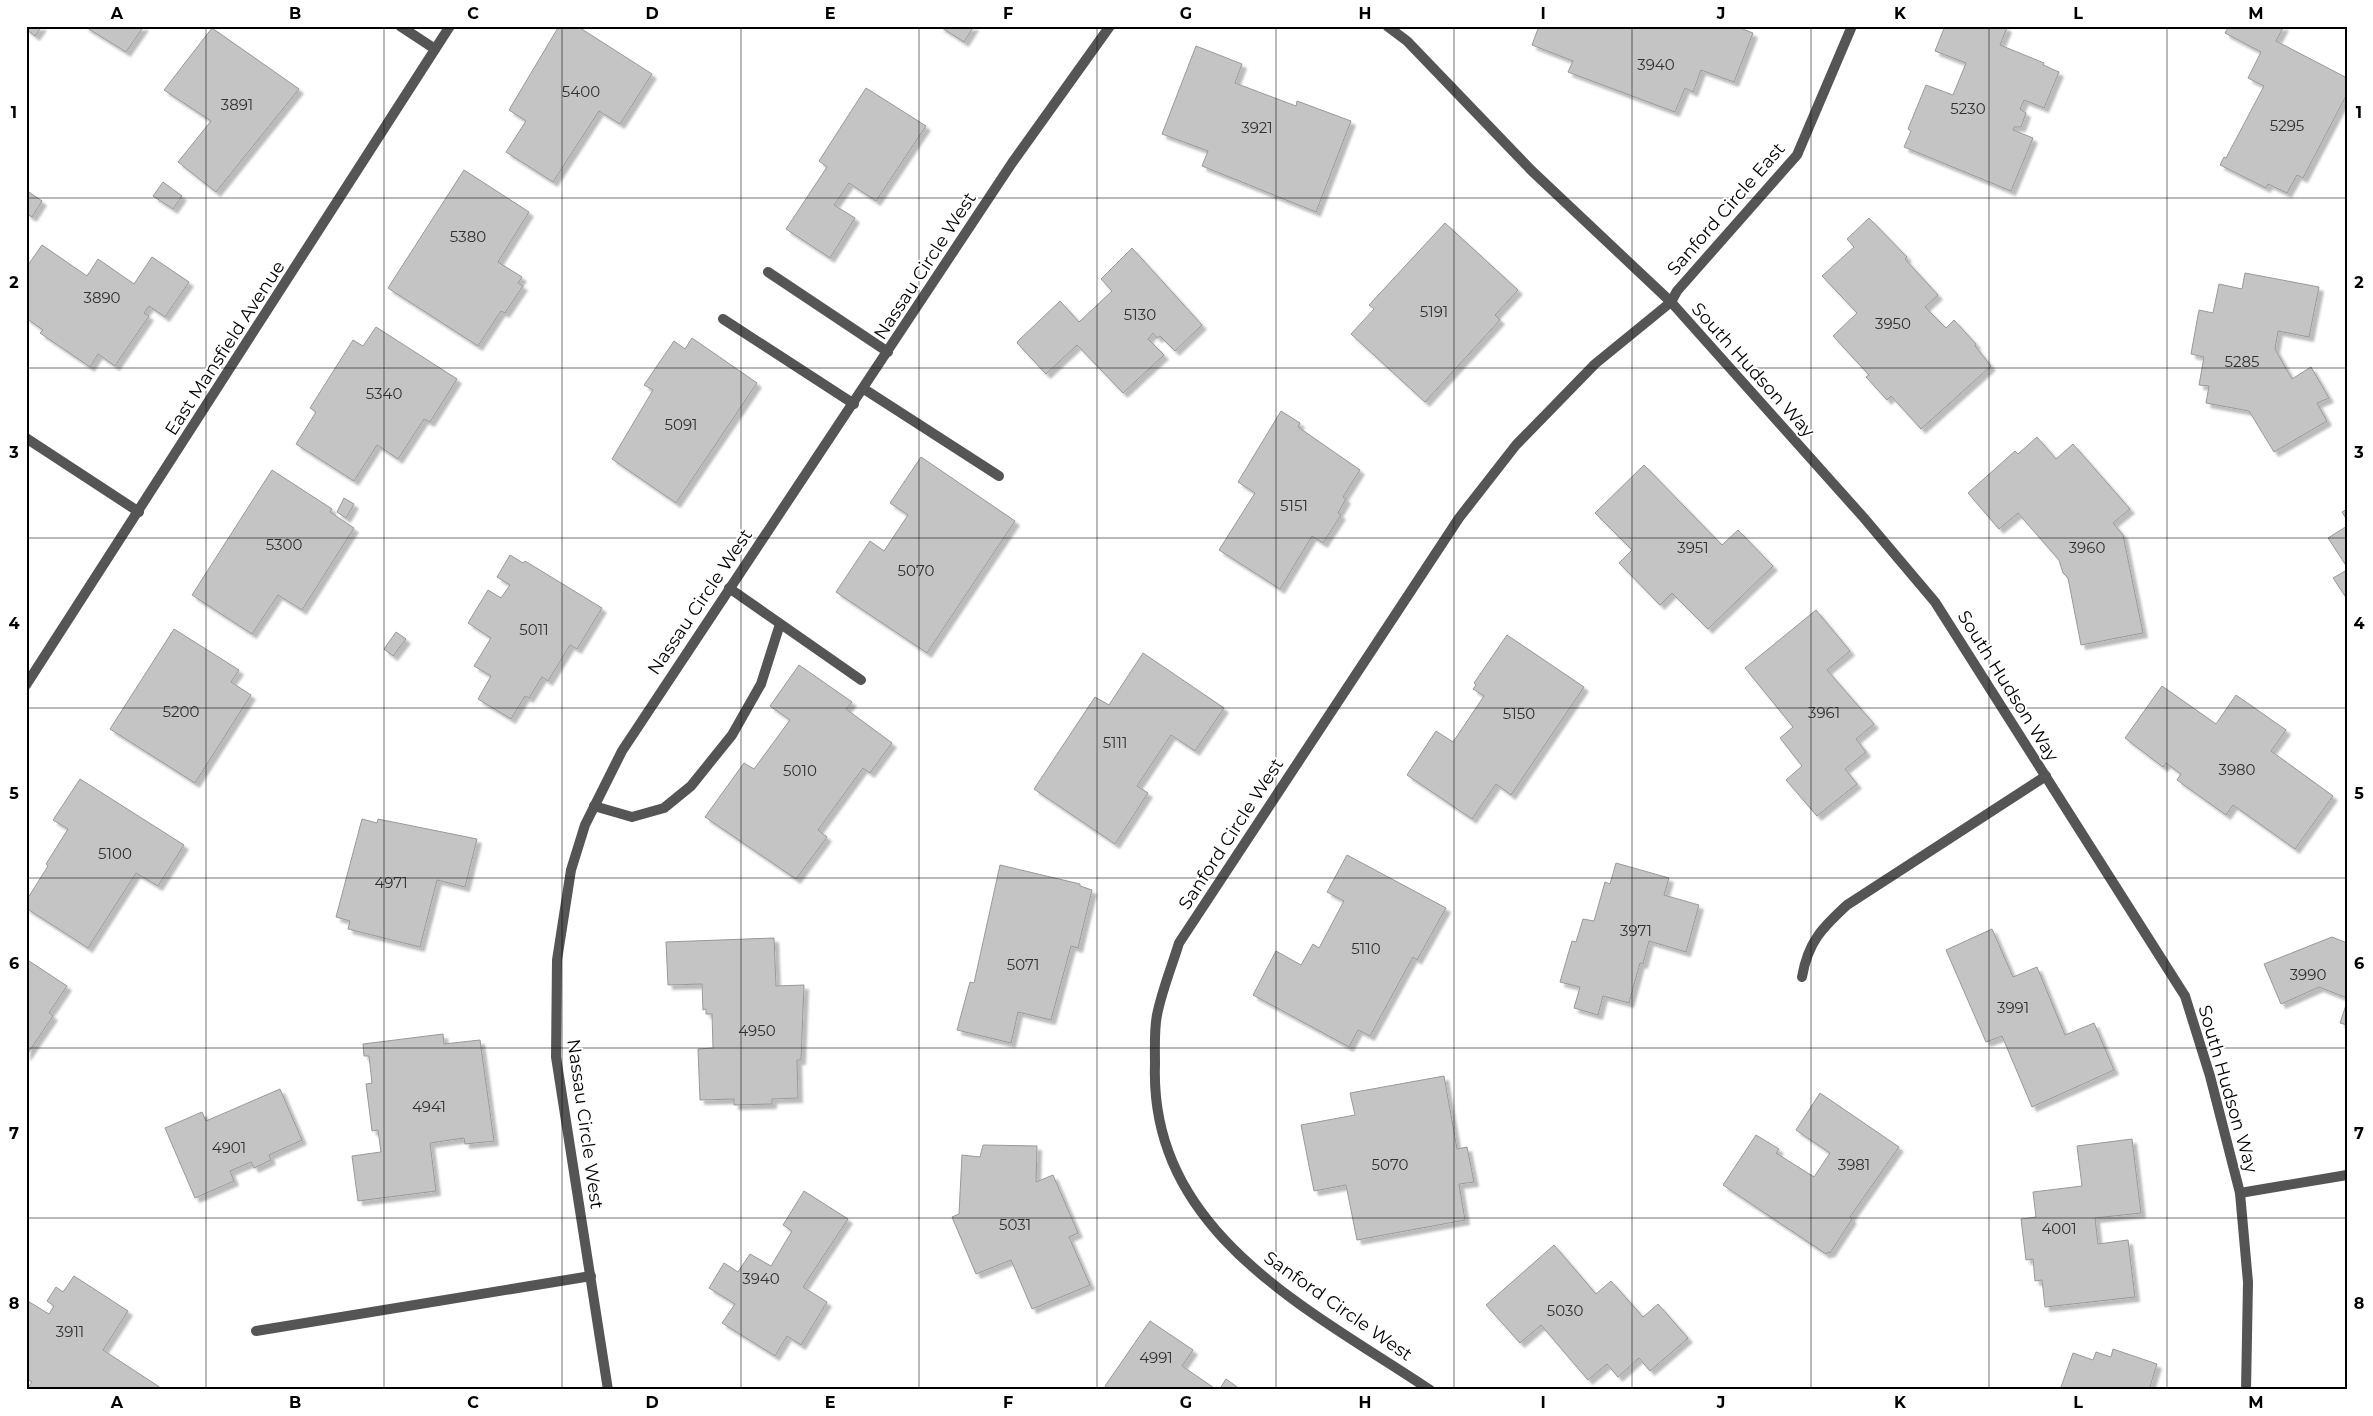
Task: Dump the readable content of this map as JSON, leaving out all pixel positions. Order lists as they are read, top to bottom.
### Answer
{
  "streets": {
    "street": [
      "Sanford Circle East",
      "Nassau Circle West",
      "East Mansfield Avenue",
      "South Hudson Way",
      "Sanford Circle West"
    ]
  },
  "crossings": [
    ["Sanford Circle East", "South Hudson Way"],
    ["Sanford Circle East", "Sanford Circle West"],
    ["South Hudson Way", "Sanford Circle West"]
  ],
  "house_numbers": [
    "3940",
    "5400",
    "3891",
    "5230",
    "5295",
    "3921",
    "5380",
    "3890",
    "5191",
    "5130",
    "3950",
    "5285",
    "5340",
    "5091",
    "5151",
    "5300",
    "3951",
    "3960",
    "5070",
    "5011",
    "5200",
    "3961",
    "5150",
    "5111",
    "3980",
    "5010",
    "5100",
    "4971",
    "3971",
    "5110",
    "5071",
    "3990",
    "3991",
    "4950",
    "4941",
    "4901",
    "5070",
    "3981",
    "5031",
    "4001",
    "3940",
    "5030",
    "3911",
    "4991"
  ],
  "grid": {
    "columns": [
      "A",
      "B",
      "C",
      "D",
      "E",
      "F",
      "G",
      "H",
      "I",
      "J",
      "K",
      "L",
      "M"
    ],
    "rows": [
      "1",
      "2",
      "3",
      "4",
      "5",
      "6",
      "7",
      "8"
    ]
  }
}
